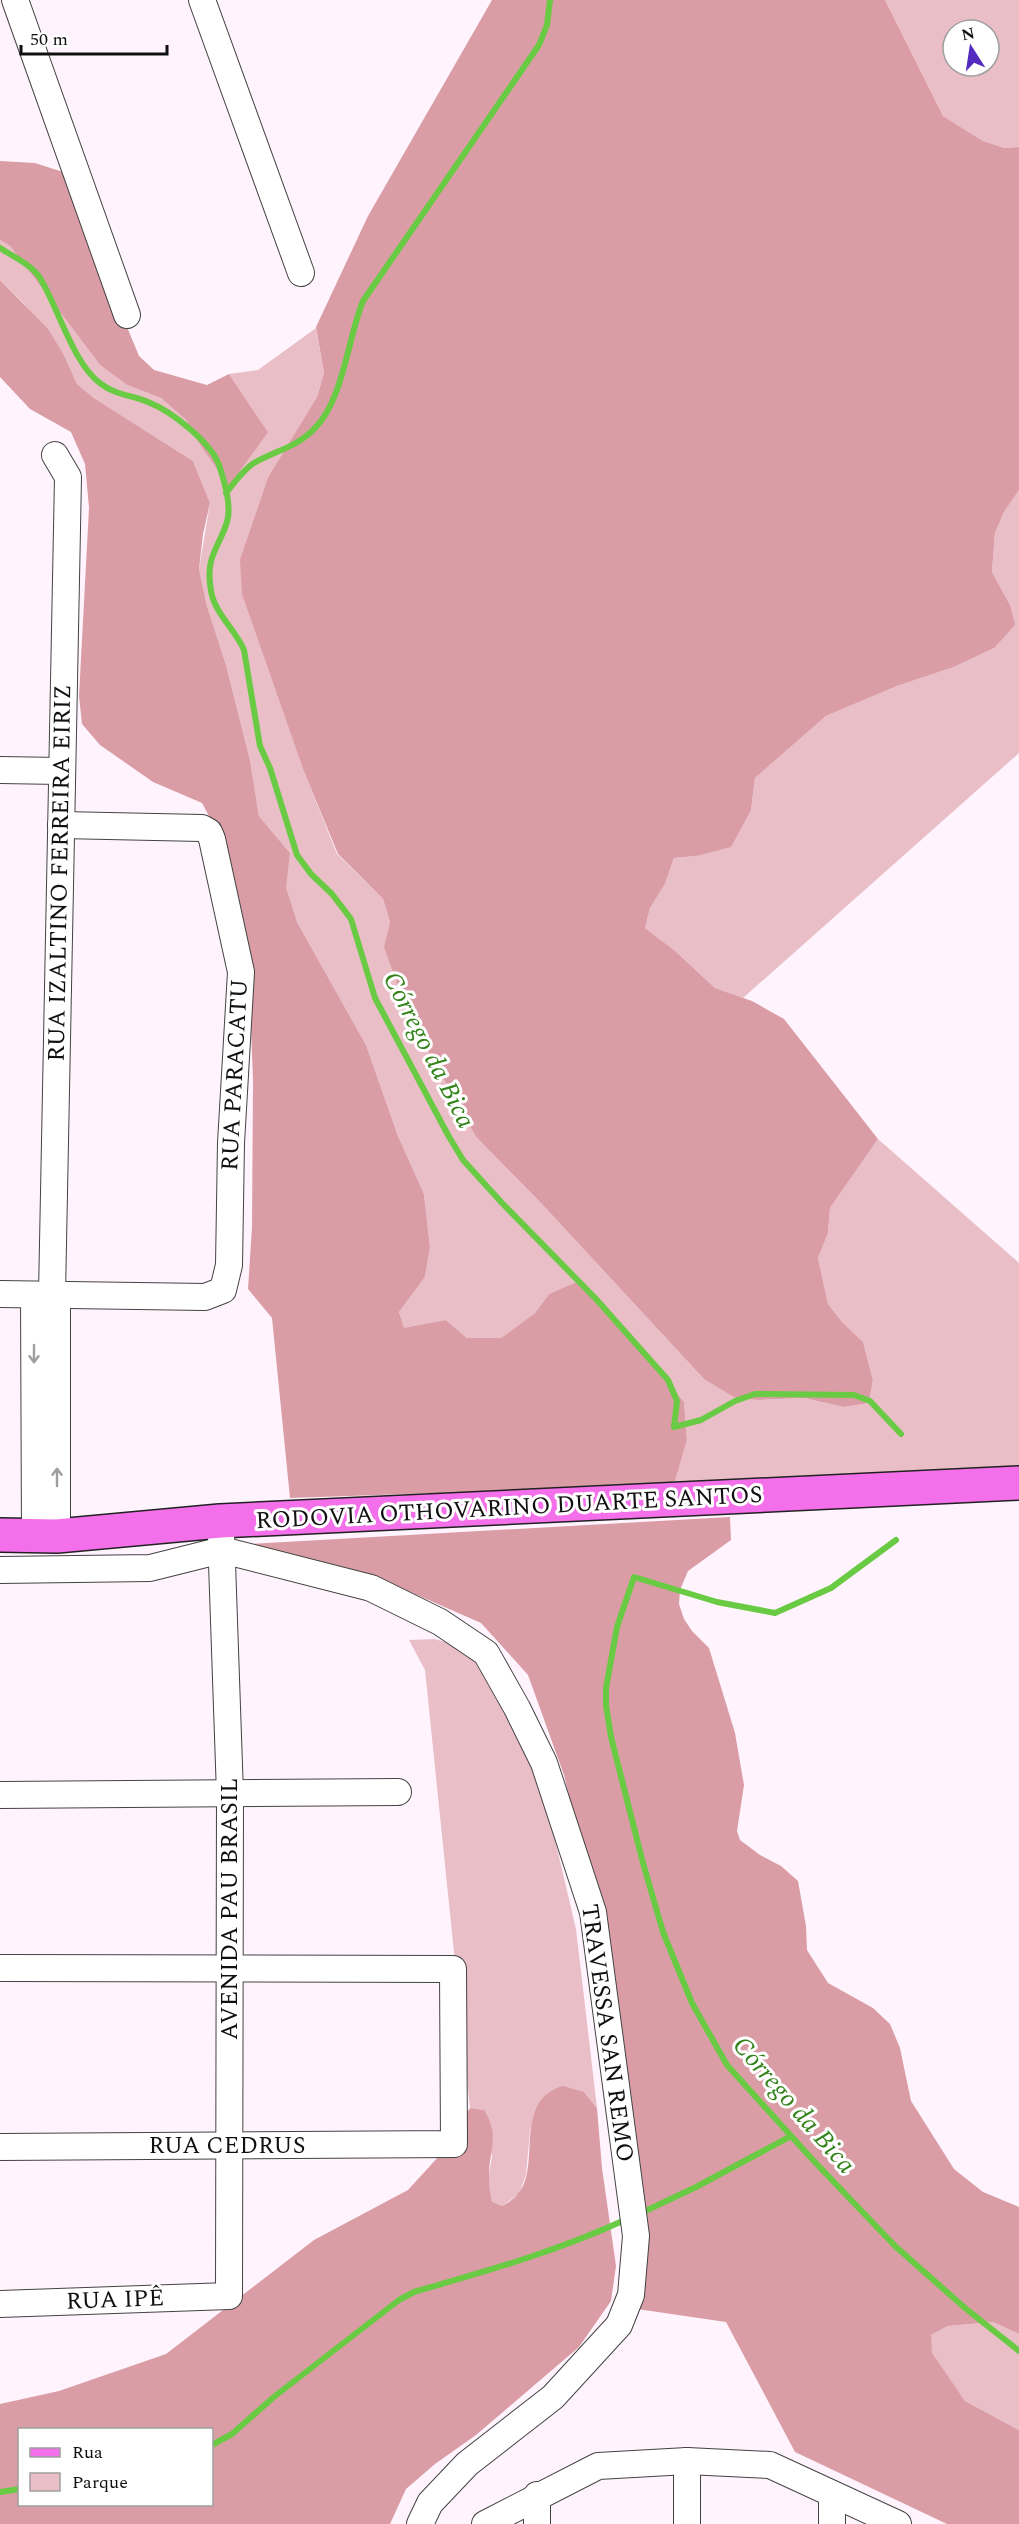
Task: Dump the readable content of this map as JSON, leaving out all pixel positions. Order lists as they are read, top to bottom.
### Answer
{
  "streets": {
    "main road": ["RODOVIA OTHOVARINO DUARTE SANTOS"],
    "street": [
      "RUA IZALTINO FERREIRA EIRIZ",
      "RUA PARACATU",
      "AVENIDA PAU BRASIL",
      "TRAVESSA SAN REMO",
      "RUA CEDRUS",
      "RUA IPÊ"
    ]
  },
  "crossings": [
    ["RUA IZALTINO FERREIRA EIRIZ", "RUA PARACATU"],
    ["RUA IZALTINO FERREIRA EIRIZ", "RODOVIA OTHOVARINO DUARTE SANTOS"],
    ["RODOVIA OTHOVARINO DUARTE SANTOS", "AVENIDA PAU BRASIL"],
    ["RODOVIA OTHOVARINO DUARTE SANTOS", "TRAVESSA SAN REMO"],
    ["AVENIDA PAU BRASIL", "TRAVESSA SAN REMO"],
    ["AVENIDA PAU BRASIL", "RUA CEDRUS"],
    ["AVENIDA PAU BRASIL", "RUA IPÊ"]
  ],
  "water": ["Córrego da Bica"],
  "legend": ["Rua", "Parque"],
  "scale_bar": "50 m",
  "north": "top"
}
